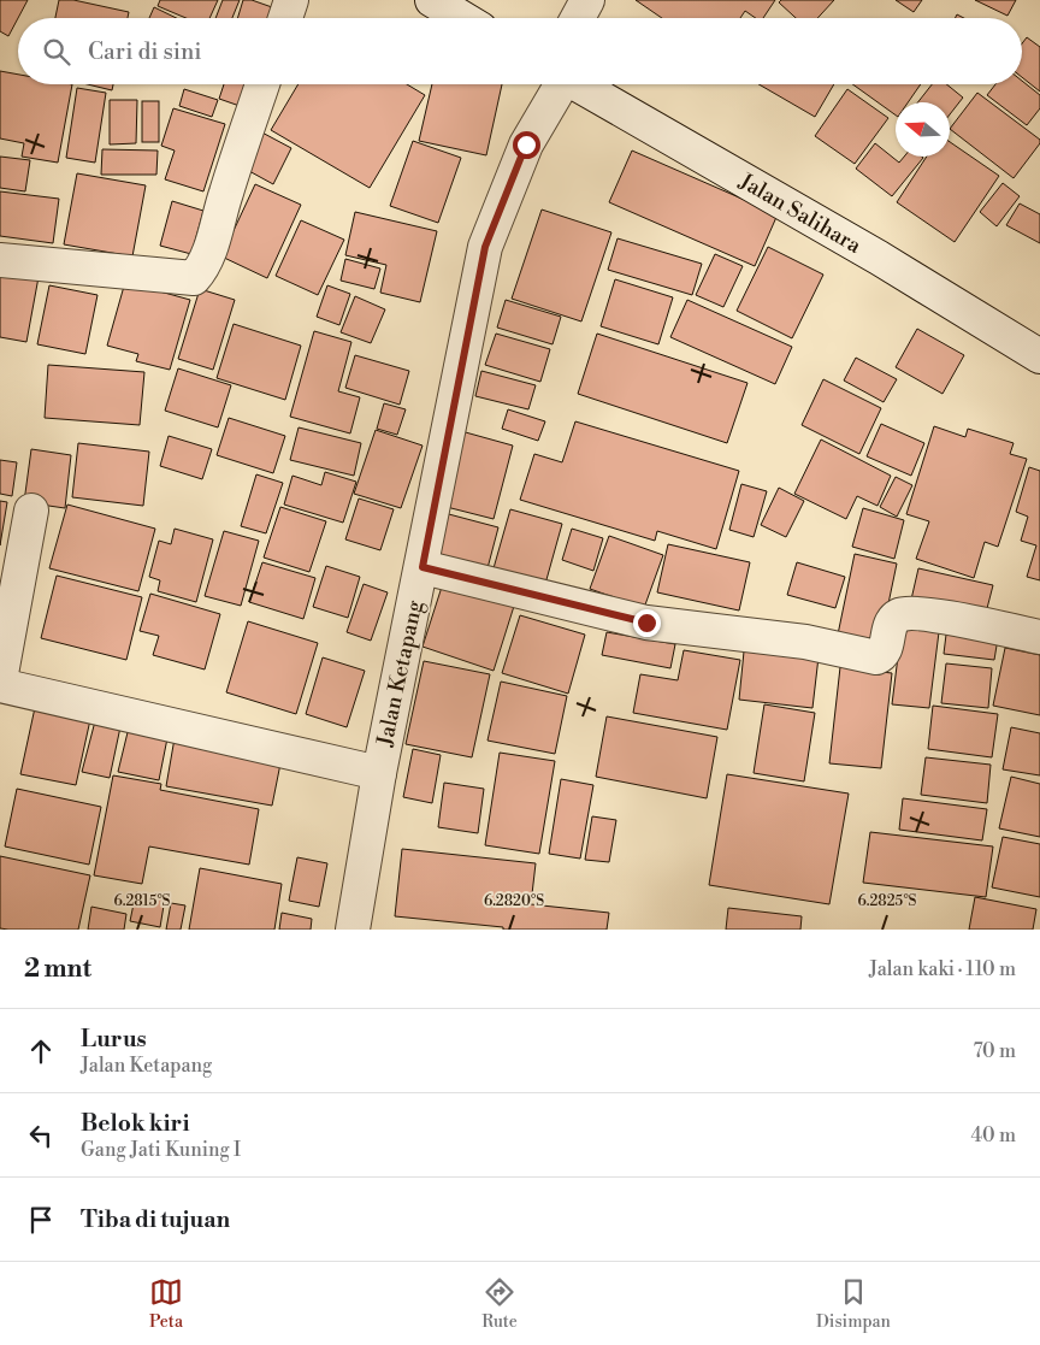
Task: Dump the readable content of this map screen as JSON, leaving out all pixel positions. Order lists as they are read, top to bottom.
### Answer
{
  "streets": {
    "street": ["Jalan Salihara", "Jalan Ketapang"]
  },
  "north": "left",
  "page": {
    "search": "Cari di sini",
    "heading": ["2 mnt", "Jalan kaki · 110 m"],
    "list": [
      ["Lurus", "Jalan Ketapang", "70 m"],
      ["Belok kiri", "Gang Jati Kuning I", "40 m"],
      "Tiba di tujuan"
    ],
    "nav": ["Peta", "Rute", "Disimpan"]
  },
  "coordinates": ["6.2815°S", "6.2820°S", "6.2825°S"]
}
